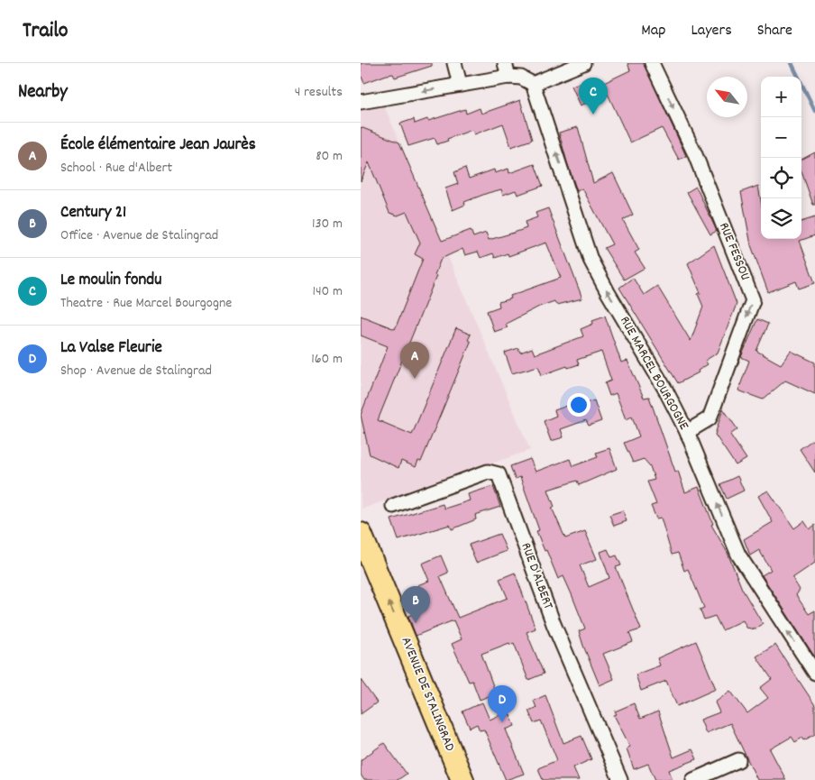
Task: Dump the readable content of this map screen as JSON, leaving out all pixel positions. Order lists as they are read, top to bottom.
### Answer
{
  "streets": {
    "main road": ["AVENUE DE STALINGRAD"],
    "street": ["RUE FESSOU", "RUE MARCEL BOURGOGNE", "RUE D'ALBERT"]
  },
  "crossings": [
    ["RUE FESSOU", "RUE MARCEL BOURGOGNE"]
  ],
  "one_way": ["RUE FESSOU", "RUE MARCEL BOURGOGNE"],
  "north": "top left",
  "page": {
    "header": "Trailo",
    "nav": ["Map", "Layers", "Share"],
    "heading": ["Nearby", "4 results"],
    "map_buttons": ["+", "−"],
    "pins": [
      "C",
      "A",
      "B",
      "D"
    ],
    "list": [
      {
        "mark": "A",
        "name": "École élémentaire Jean Jaurès",
        "note": "School · Rue d'Albert",
        "value": "80 m"
      },
      {
        "mark": "B",
        "name": "Century 21",
        "note": "Office · Avenue de Stalingrad",
        "value": "130 m"
      },
      {
        "mark": "C",
        "name": "Le moulin fondu",
        "note": "Theatre · Rue Marcel Bourgogne",
        "value": "140 m"
      },
      {
        "mark": "D",
        "name": "La Valse Fleurie",
        "note": "Shop · Avenue de Stalingrad",
        "value": "160 m"
      }
    ]
  }
}
